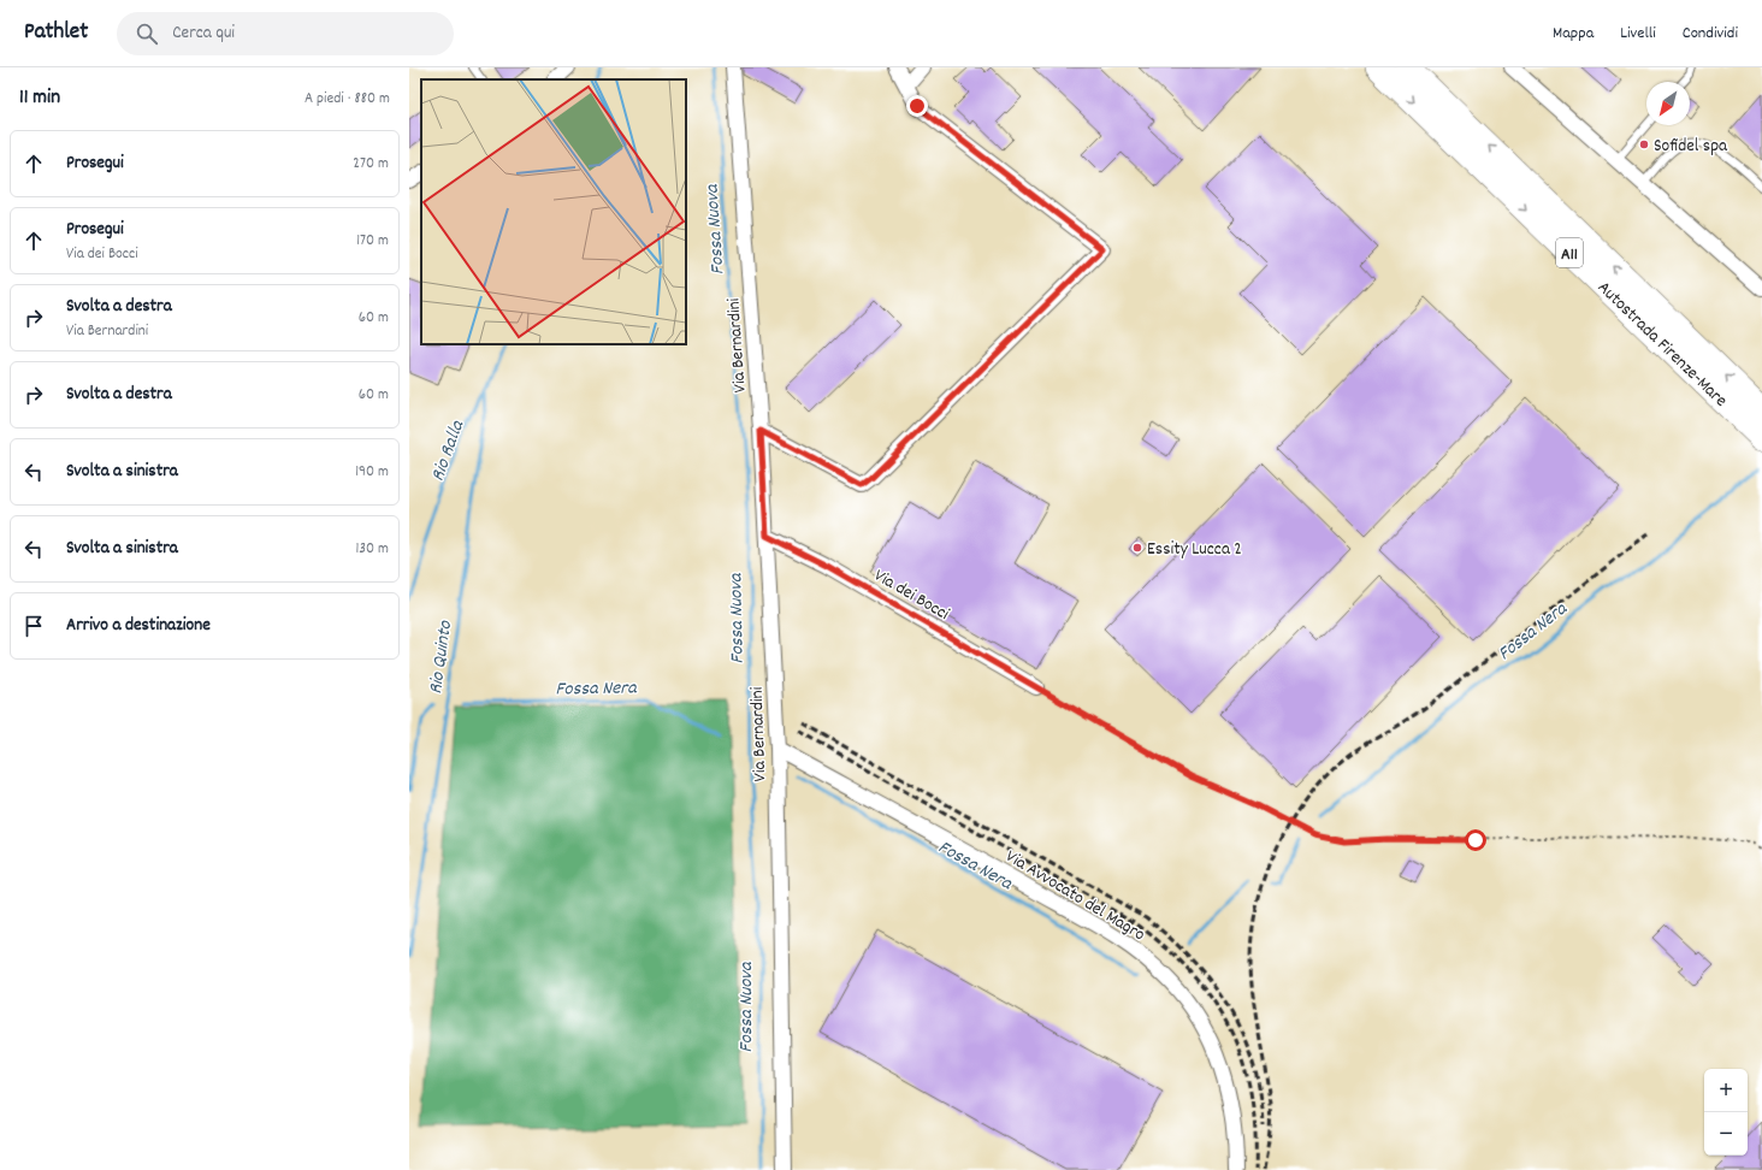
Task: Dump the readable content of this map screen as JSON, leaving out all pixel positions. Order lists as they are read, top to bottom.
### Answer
{
  "streets": {
    "highway": ["A11", "Autostrada Firenze-Mare"],
    "street": ["Via Bernardini", "Via dei Bocci", "Via Avvocato del Magro"]
  },
  "crossings": [
    ["Via Bernardini", "Via dei Bocci"],
    ["Via Bernardini", "Via Avvocato del Magro"]
  ],
  "water": [
    "Fossa Nuova",
    "Rio Ralla",
    "Fossa Nera",
    "Rio Quinto"
  ],
  "places": ["Sofidel spa", "Essity Lucca 2"],
  "north": "bottom left",
  "page": {
    "header": "Pathlet",
    "search": "Cerca qui",
    "nav": ["Mappa", "Livelli", "Condividi"],
    "heading": ["11 min", "A piedi · 880 m"],
    "list": [
      ["Prosegui", "270 m"],
      ["Prosegui", "Via dei Bocci", "170 m"],
      ["Svolta a destra", "Via Bernardini", "60 m"],
      ["Svolta a destra", "60 m"],
      ["Svolta a sinistra", "190 m"],
      ["Svolta a sinistra", "130 m"],
      "Arrivo a destinazione"
    ],
    "map_buttons": ["+", "−"]
  }
}
